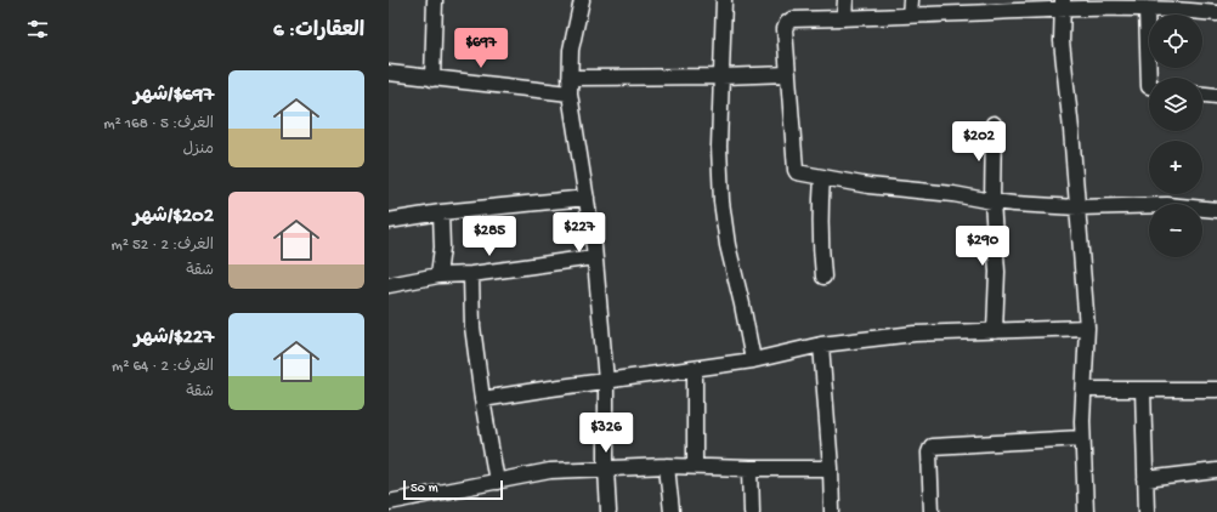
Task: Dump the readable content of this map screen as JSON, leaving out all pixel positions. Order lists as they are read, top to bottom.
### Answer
{
  "scale_bar": "50 m",
  "page": {
    "heading": "العقارات: 6",
    "map_buttons": ["+", "−"],
    "price": [
      "$697",
      "$202",
      "$227",
      "$285",
      "$290",
      "$326"
    ],
    "list": [
      {
        "name": "$697/شهر",
        "note": "الغرف: 5 · 168 m² · منزل"
      },
      {
        "name": "$202/شهر",
        "note": "الغرف: 2 · 52 m² · شقة"
      },
      {
        "name": "$227/شهر",
        "note": "الغرف: 2 · 64 m² · شقة"
      }
    ],
    "scale": "50 m"
  }
}
